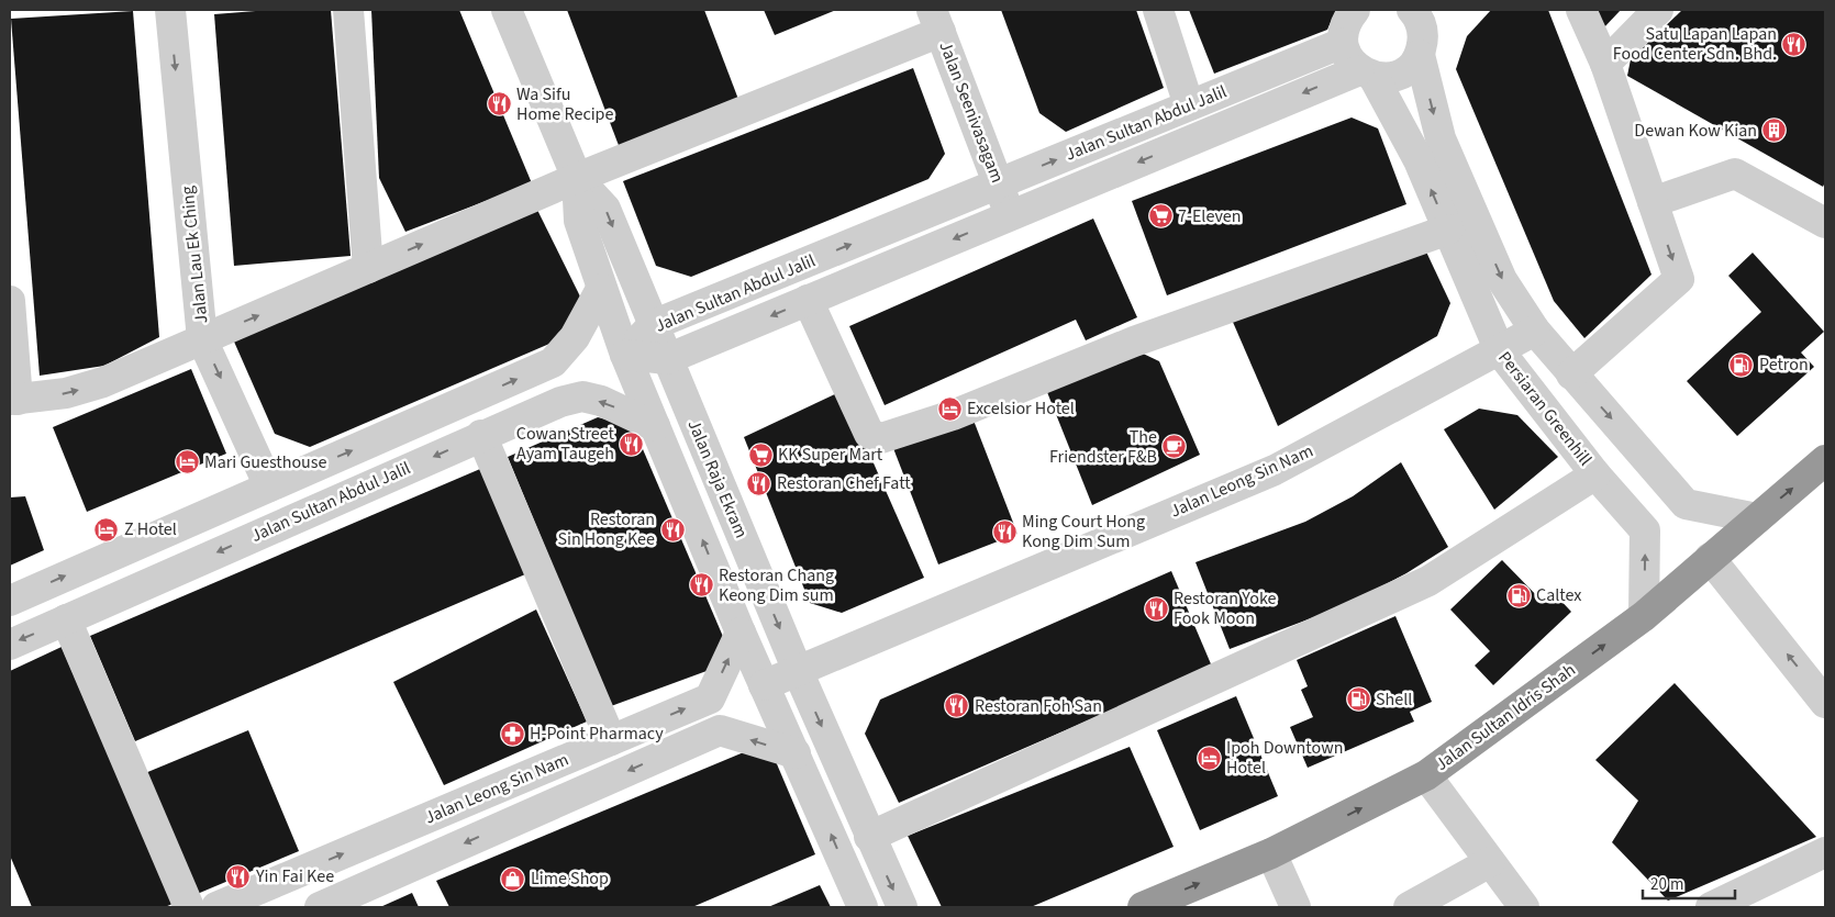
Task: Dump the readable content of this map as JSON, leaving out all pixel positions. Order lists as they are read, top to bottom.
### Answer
{
  "streets": {
    "highway": ["Jalan Sultan Idris Shah"],
    "street": [
      "Jalan Seenivasagam",
      "Jalan Sultan Abdul Jalil",
      "Jalan Lau Ek Ching",
      "Persiaran Greenhill",
      "Jalan Raja Ekram",
      "Jalan Leong Sin Nam"
    ]
  },
  "crossings": [
    ["Jalan Seenivasagam", "Jalan Sultan Abdul Jalil"],
    ["Jalan Sultan Abdul Jalil", "Persiaran Greenhill"],
    ["Jalan Sultan Abdul Jalil", "Jalan Raja Ekram"],
    ["Persiaran Greenhill", "Jalan Leong Sin Nam"],
    ["Persiaran Greenhill", "Jalan Sultan Idris Shah"],
    ["Jalan Raja Ekram", "Jalan Leong Sin Nam"]
  ],
  "one_way": ["Jalan Sultan Idris Shah"],
  "places": {
    "restaurant": [
      "Satu Lapan Lapan Food Center Sdn. Bhd.",
      "Wa Sifu Home Recipe",
      "Cowan Street Ayam Taugeh",
      "Restoran Chef Fatt",
      "Restoran Sin Hong Kee",
      "Ming Court Hong Kong Dim Sum",
      "Restoran Chang Keong Dim sum",
      "Restoran Yoke Fook Moon",
      "Restoran Foh San",
      "Yin Fai Kee"
    ],
    "building": ["Dewan Kow Kian"],
    "supermarket": ["7-Eleven", "KK Super Mart"],
    "fuel station": ["Petron", "Caltex", "Shell"],
    "hotel": [
      "Excelsior Hotel",
      "Mari Guesthouse",
      "Z Hotel",
      "Ipoh Downtown Hotel"
    ],
    "cafe": ["The Friendster F&B"],
    "pharmacy": ["H-Point Pharmacy"],
    "shop": ["Lime Shop"]
  },
  "scale_bar": "20 m"
}
